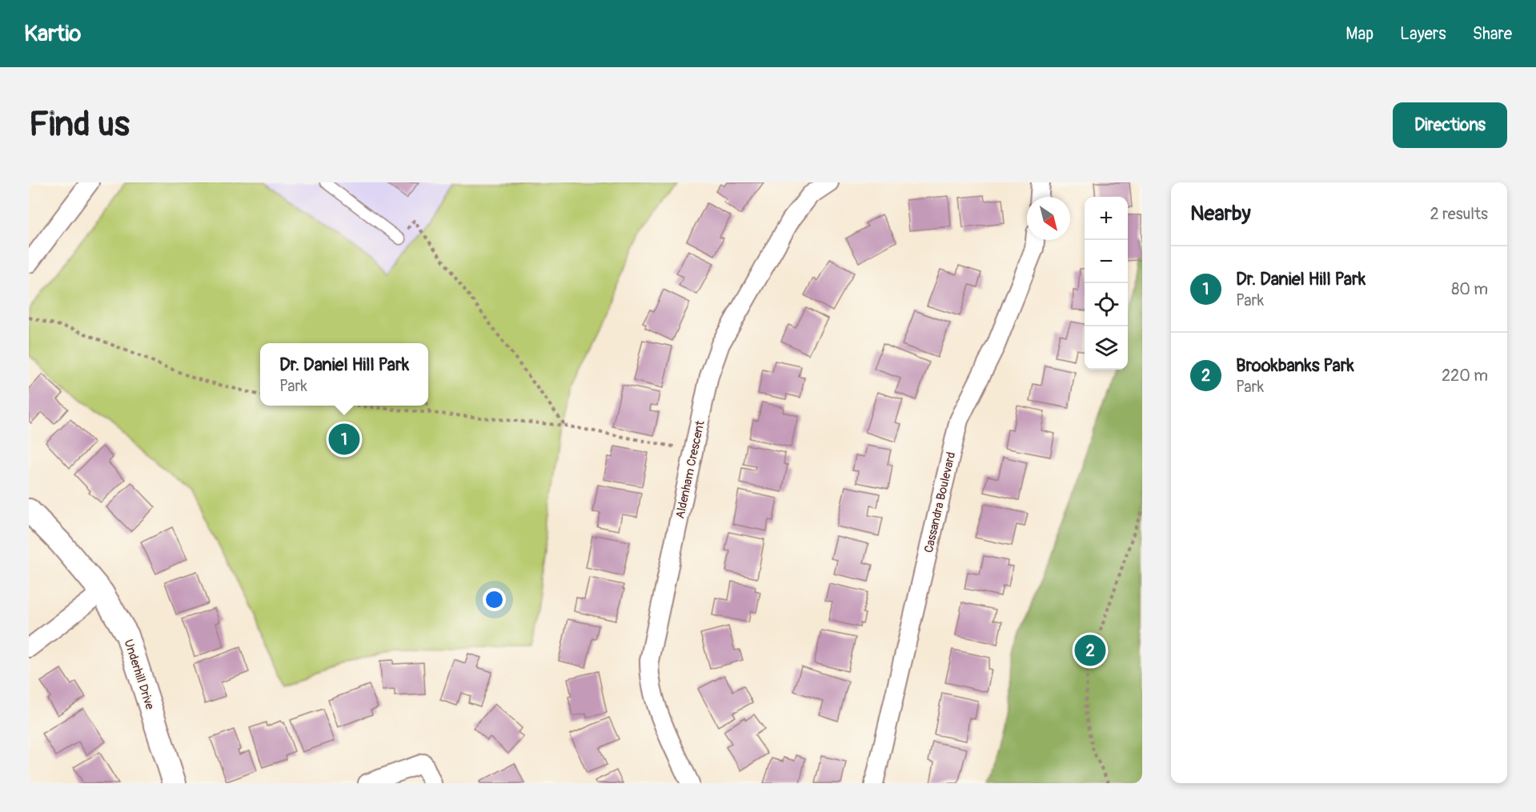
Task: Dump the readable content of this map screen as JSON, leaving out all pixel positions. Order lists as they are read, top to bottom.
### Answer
{
  "streets": {
    "street": ["Aldenham Crescent", "Cassandra Boulevard", "Underhill Drive"]
  },
  "north": "bottom right",
  "page": {
    "header": "Kartio",
    "nav": ["Map", "Layers", "Share"],
    "buttons": "Directions",
    "title": "Find us",
    "heading": ["Nearby", "2 results"],
    "map_buttons": ["+", "−"],
    "list": [
      {
        "mark": "1",
        "name": "Dr. Daniel Hill Park",
        "note": "Park",
        "value": "80 m"
      },
      {
        "mark": "2",
        "name": "Brookbanks Park",
        "note": "Park",
        "value": "220 m"
      }
    ],
    "popup": ["Dr. Daniel Hill Park", "Park"],
    "pins": ["1", "2"]
  }
}
